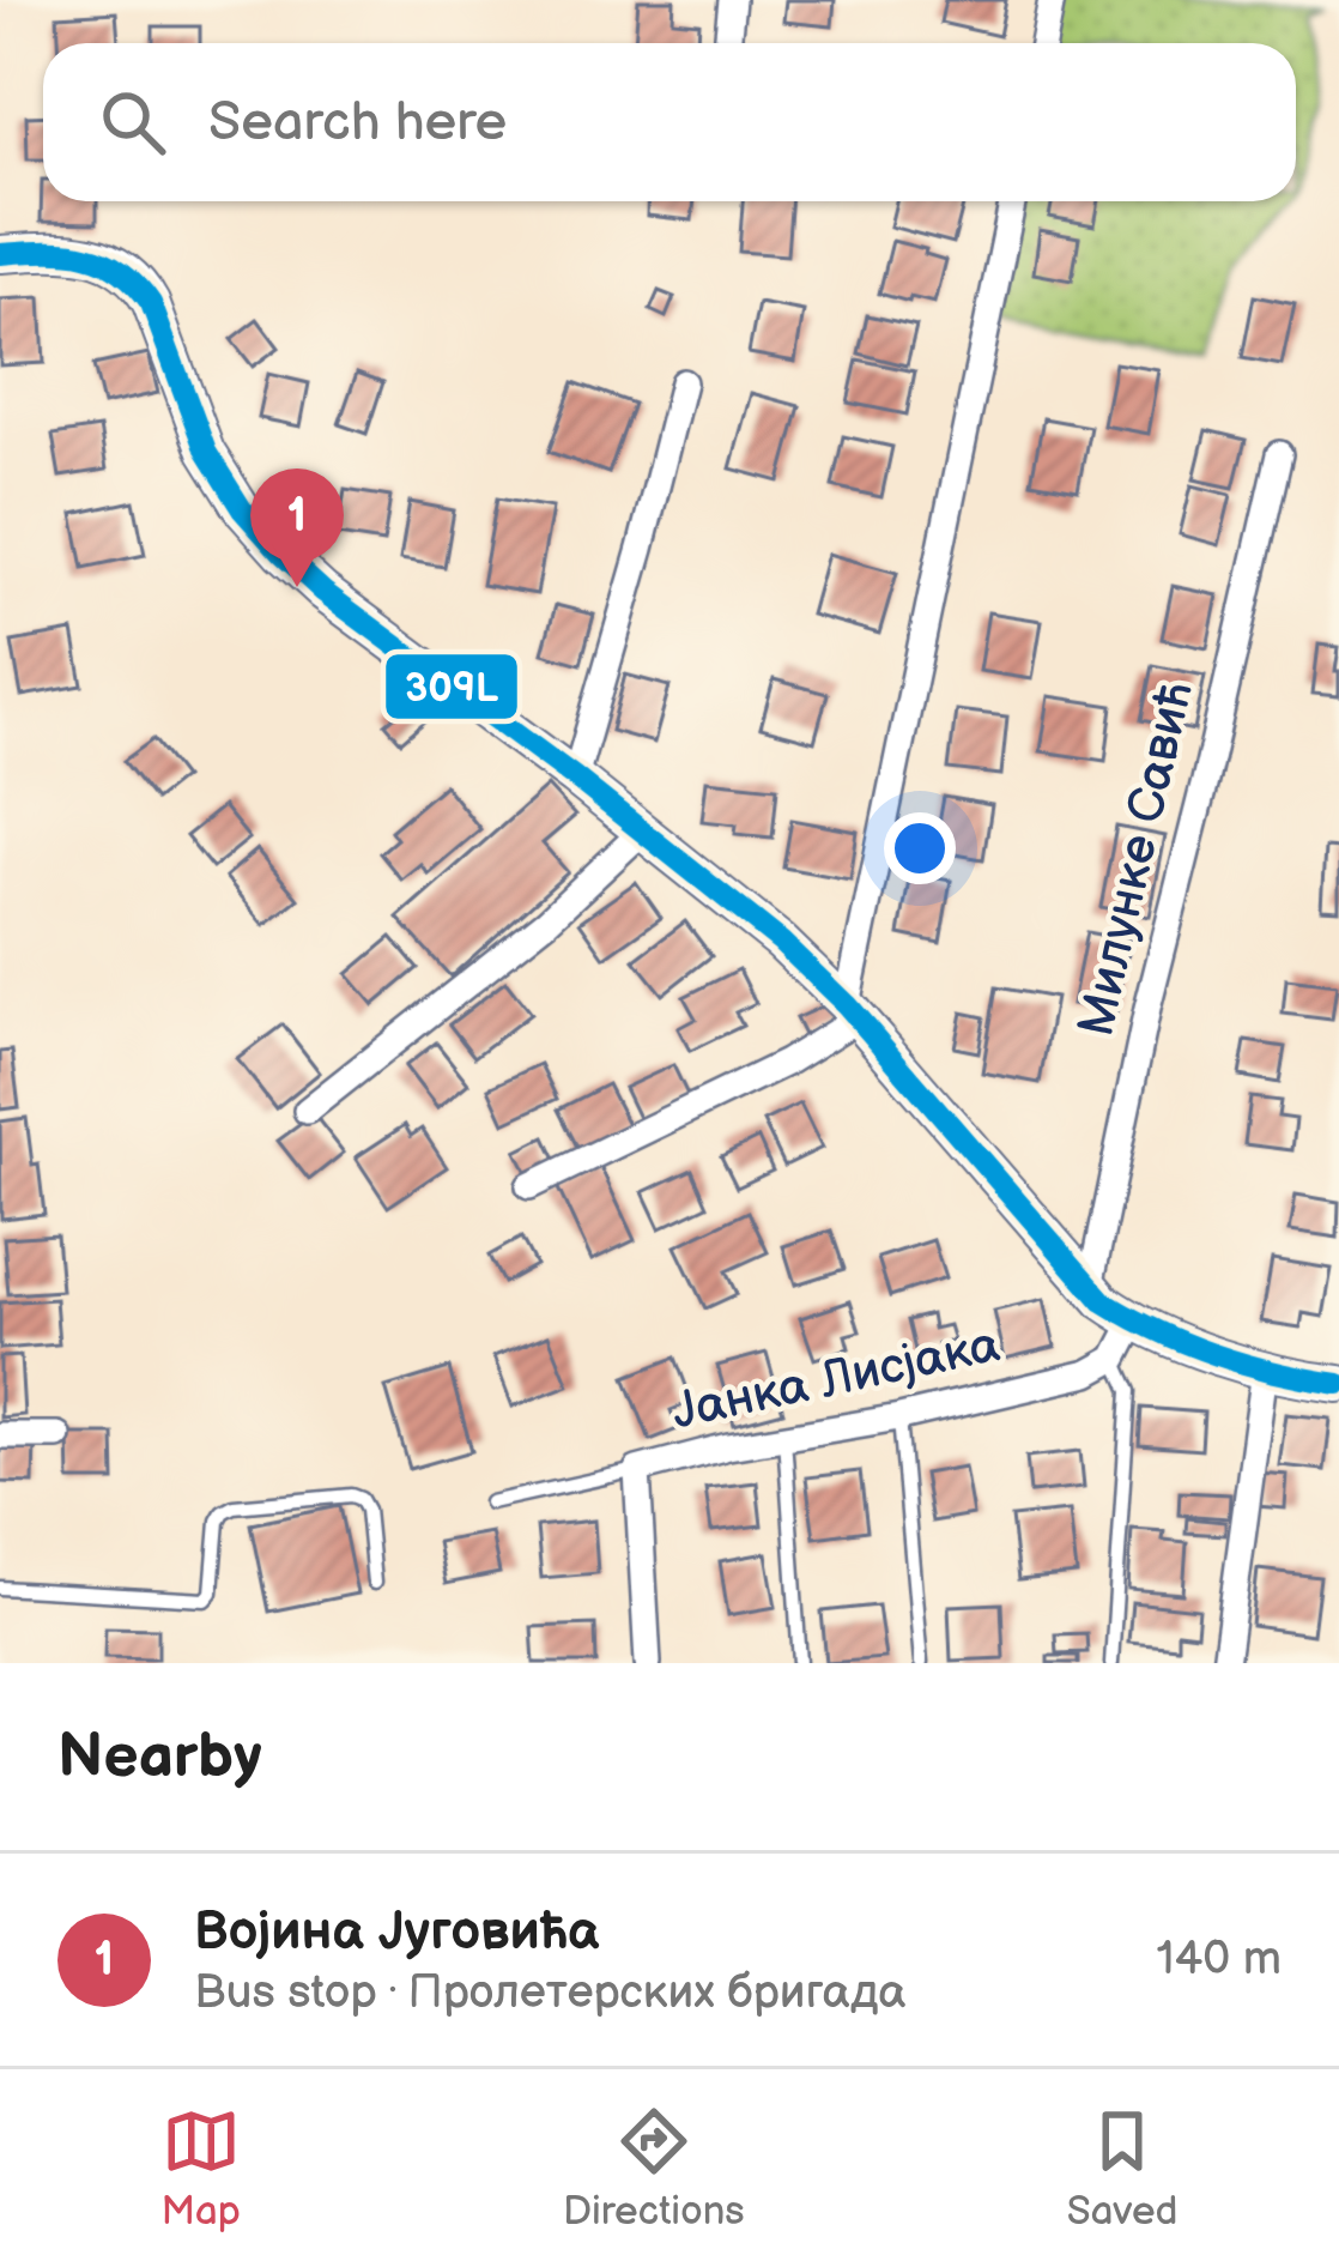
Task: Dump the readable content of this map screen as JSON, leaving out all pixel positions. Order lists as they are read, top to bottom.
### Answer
{
  "streets": {
    "street": ["Милунке Савић", "Јанка Лисјака"]
  },
  "lines": ["transit line 309L"],
  "page": {
    "search": "Search here",
    "pins": "1",
    "heading": "Nearby",
    "list": [
      {
        "mark": "1",
        "name": "Војина Југовића",
        "note": "Bus stop · Пролетерских бригада",
        "value": "140 m"
      }
    ],
    "nav": ["Map", "Directions", "Saved"]
  }
}
